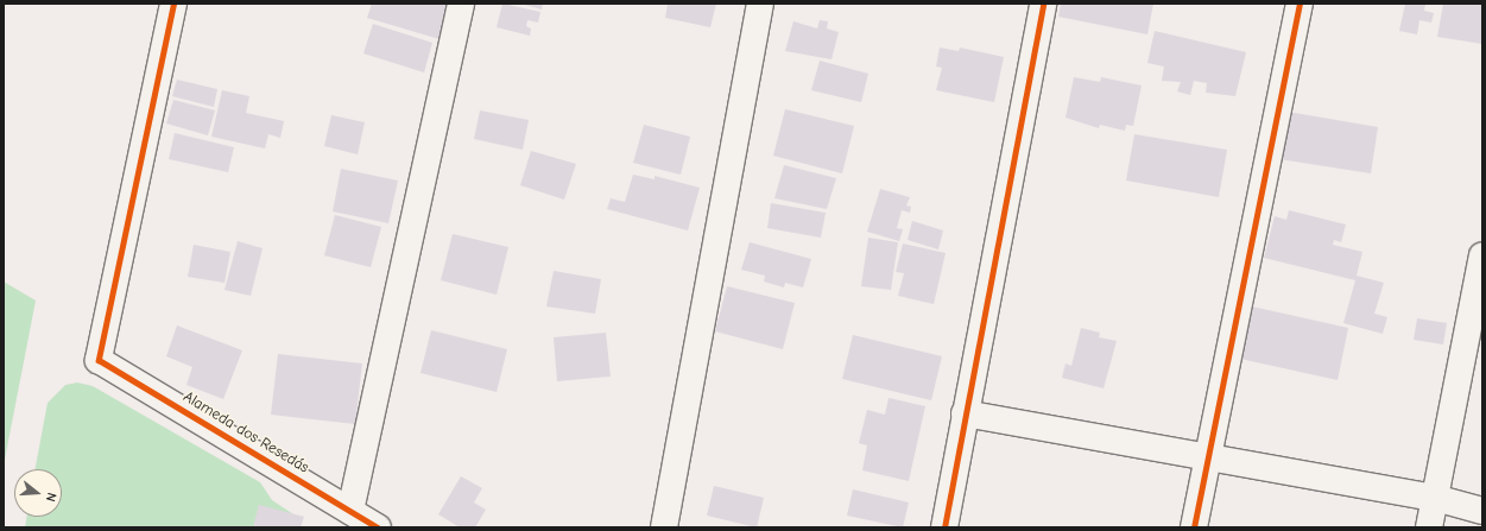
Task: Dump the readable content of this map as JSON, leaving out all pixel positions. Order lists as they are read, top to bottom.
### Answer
{
  "streets": {
    "street": ["Alameda dos Resedás"]
  },
  "north": "right"
}
